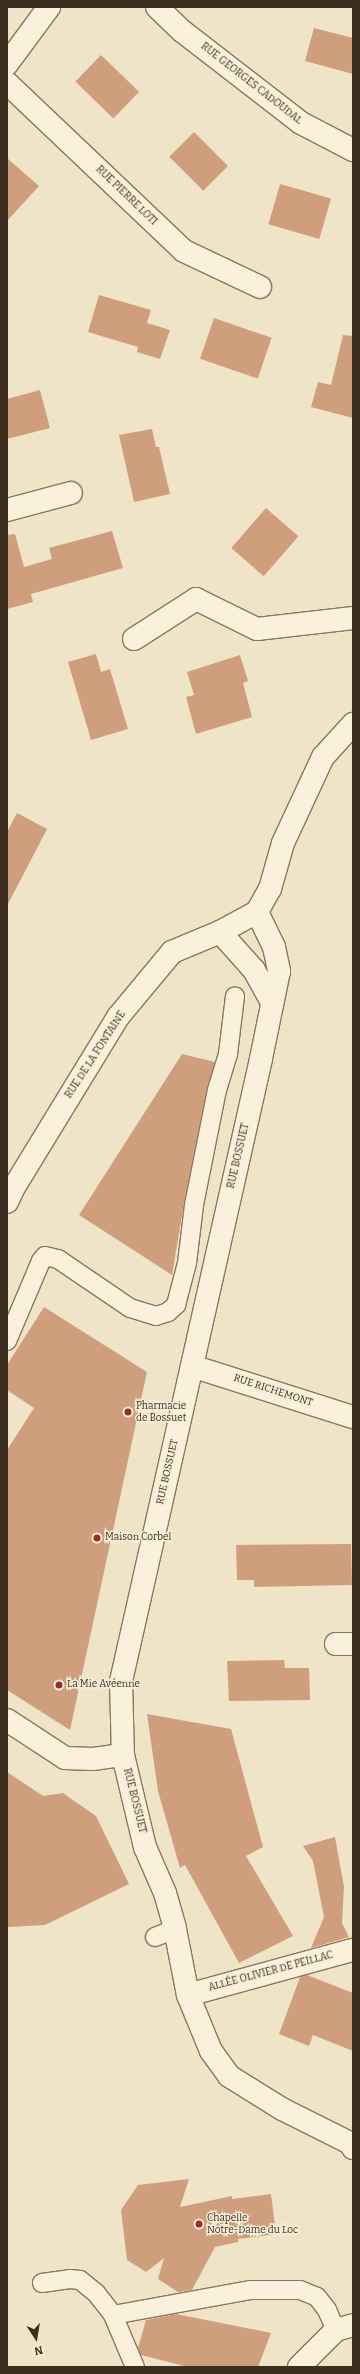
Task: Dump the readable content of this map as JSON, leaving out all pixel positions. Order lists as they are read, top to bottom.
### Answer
{
  "streets": {
    "street": [
      "RUE GEORGES CADOUDAL",
      "RUE PIERRE LOTI",
      "RUE DE LA FONTAINE",
      "RUE BOSSUET",
      "RUE RICHEMONT",
      "ALLÉE OLIVIER DE PEILLAC"
    ]
  },
  "crossings": [
    ["RUE DE LA FONTAINE", "RUE BOSSUET"],
    ["RUE BOSSUET", "RUE RICHEMONT"],
    ["RUE BOSSUET", "ALLÉE OLIVIER DE PEILLAC"]
  ],
  "places": [
    "Pharmacie de Bossuet",
    "Maison Corbel",
    "La Mie Avéenne",
    "Chapelle Notre-Dame du Loc"
  ],
  "north": "bottom"
}
